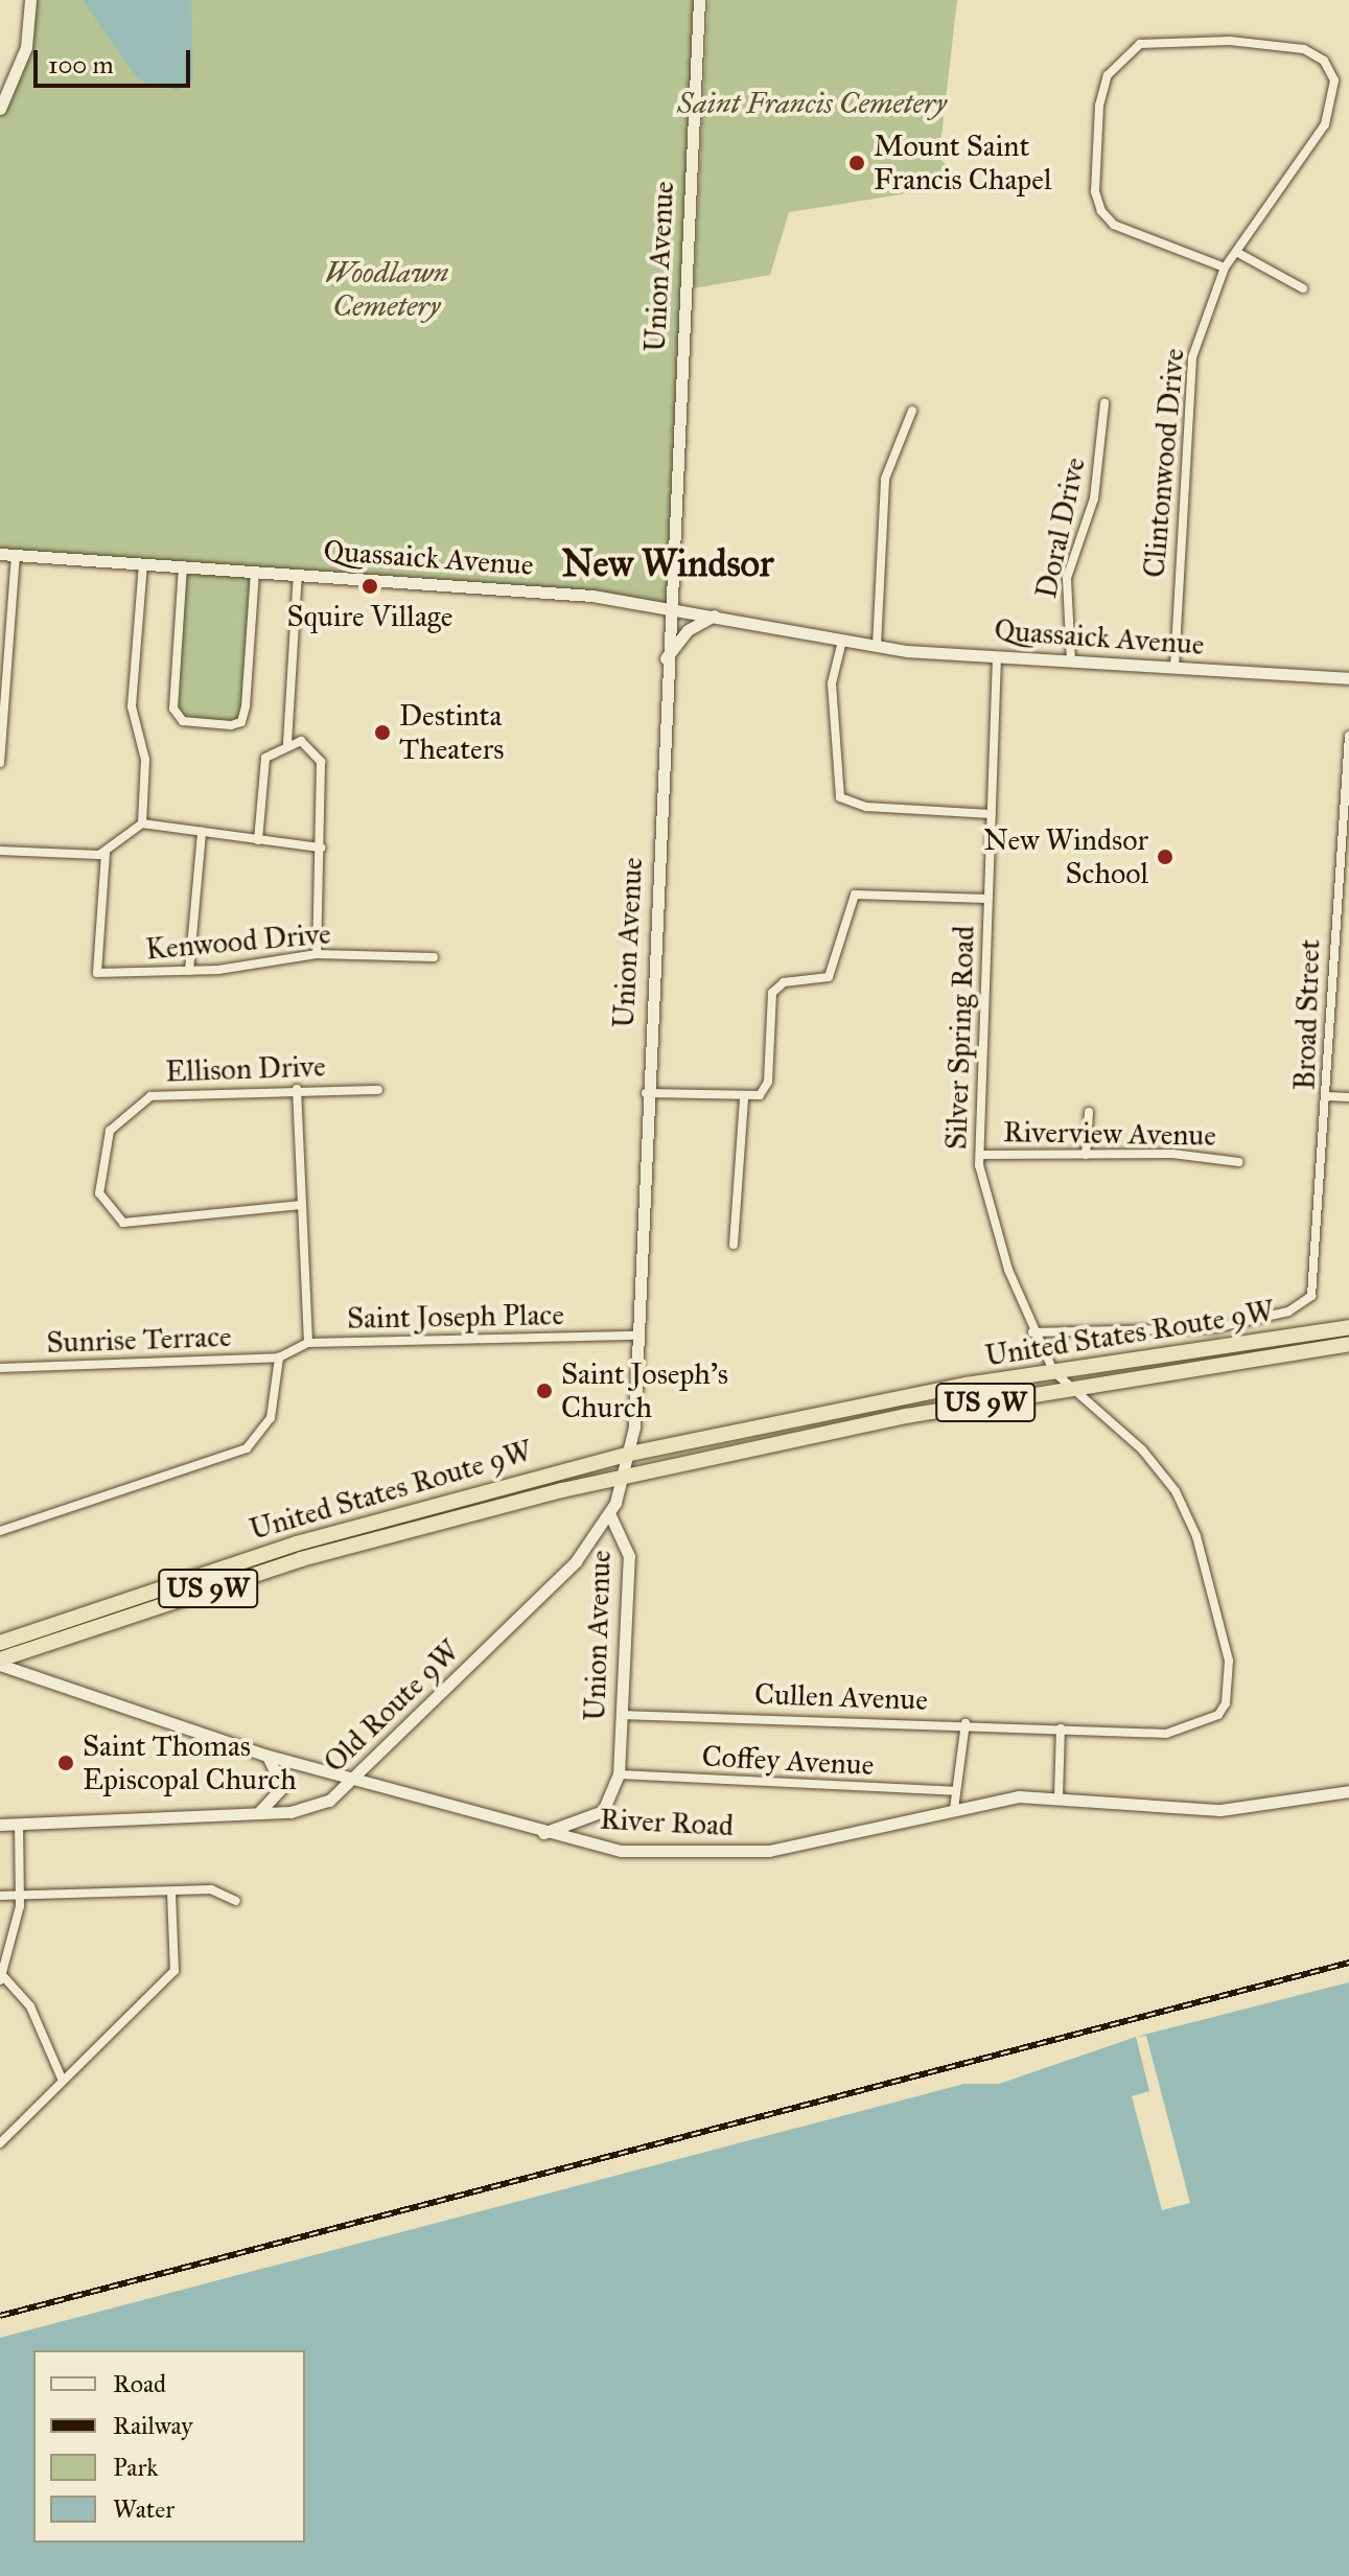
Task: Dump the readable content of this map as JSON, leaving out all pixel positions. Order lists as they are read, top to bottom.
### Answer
{
  "streets": {
    "highway": ["United States Route 9W", "US 9W"],
    "street": [
      "Union Avenue",
      "Clintonwood Drive",
      "Doral Drive",
      "Quassaick Avenue",
      "Kenwood Drive",
      "Broad Street",
      "Silver Spring Road",
      "Ellison Drive",
      "Riverview Avenue",
      "Saint Joseph Place",
      "Sunrise Terrace",
      "Cullen Avenue",
      "Old Route 9W",
      "Coffey Avenue",
      "River Road"
    ]
  },
  "crossings": [
    ["Union Avenue", "Quassaick Avenue"],
    ["Union Avenue", "Saint Joseph Place"],
    ["Union Avenue", "United States Route 9W"],
    ["Union Avenue", "Cullen Avenue"],
    ["Union Avenue", "Old Route 9W"],
    ["Union Avenue", "Coffey Avenue"],
    ["Union Avenue", "River Road"],
    ["Clintonwood Drive", "Quassaick Avenue"],
    ["Doral Drive", "Quassaick Avenue"],
    ["Quassaick Avenue", "Silver Spring Road"],
    ["Broad Street", "Silver Spring Road"],
    ["Silver Spring Road", "Riverview Avenue"],
    ["Silver Spring Road", "United States Route 9W"],
    ["Silver Spring Road", "Cullen Avenue"],
    ["Saint Joseph Place", "Sunrise Terrace"],
    ["United States Route 9W", "River Road"],
    ["Old Route 9W", "River Road"]
  ],
  "districts": ["New Windsor"],
  "parks": ["Saint Francis Cemetery", "Woodlawn Cemetery"],
  "places": [
    "Mount Saint Francis Chapel",
    "Squire Village",
    "Destinta Theaters",
    "New Windsor School",
    "Saint Joseph's Church",
    "Saint Thomas Episcopal Church"
  ],
  "legend": [
    "Road",
    "Railway",
    "Park",
    "Water"
  ],
  "scale_bar": "100 m"
}
